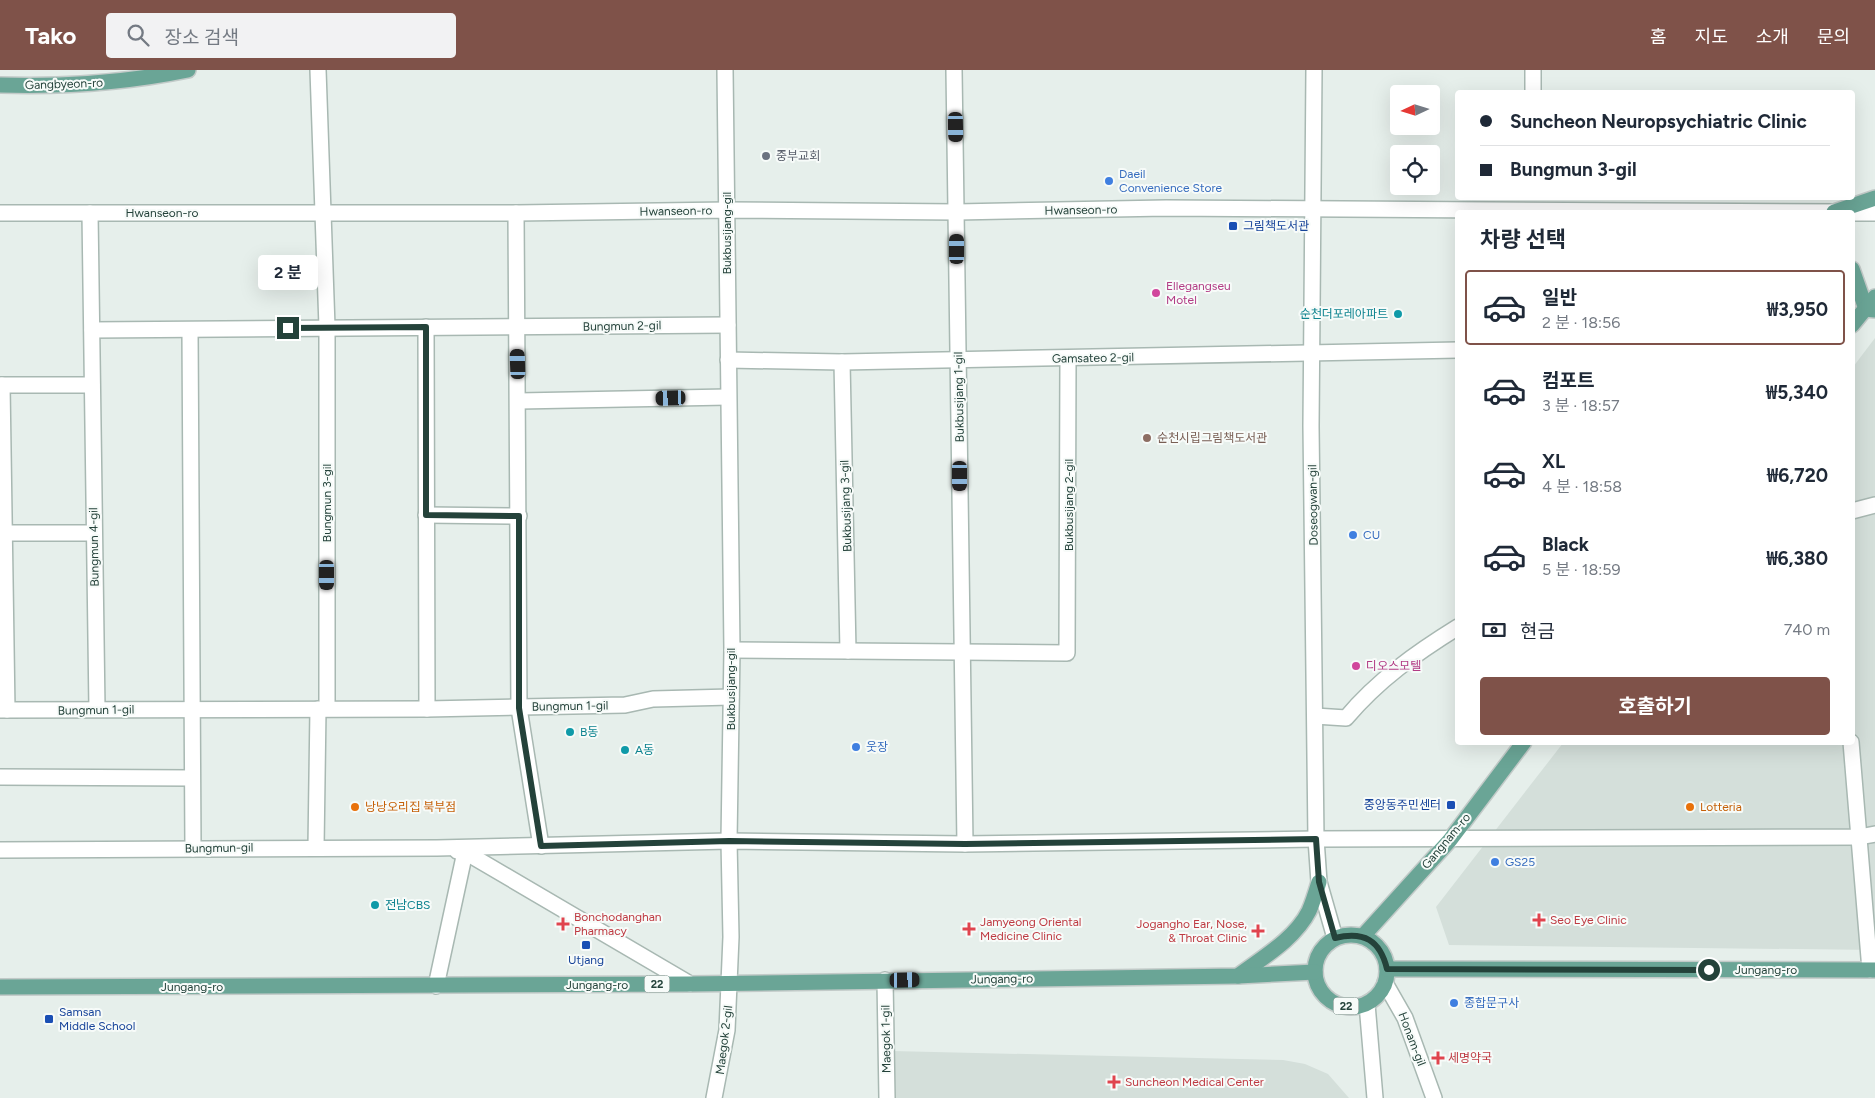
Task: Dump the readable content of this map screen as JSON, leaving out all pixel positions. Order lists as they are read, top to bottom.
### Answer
{
  "streets": {
    "main road": [
      "Gangbyeon-ro",
      "Gangnam-ro",
      "Jungang-ro",
      "22"
    ],
    "street": [
      "Hwanseon-ro",
      "Bukbusijang-gil",
      "Bungmun 2-gil",
      "Gamsateo 2-gil",
      "Bukbusijang 1-gil",
      "Bungmun 3-gil",
      "Bukbusijang 2-gil",
      "Doseogwan-gil",
      "Bukbusijang 3-gil",
      "Bungmun 4-gil",
      "Bungmun 1-gil",
      "Bungmun-gil",
      "Maegok 1-gil",
      "Honam-gil",
      "Maegok 2-gil"
    ]
  },
  "crossings": [
    ["Hwanseon-ro", "Bukbusijang-gil"],
    ["Hwanseon-ro", "Bukbusijang 1-gil"],
    ["Hwanseon-ro", "Bungmun 3-gil"],
    ["Hwanseon-ro", "Doseogwan-gil"],
    ["Hwanseon-ro", "Bungmun 4-gil"],
    ["Bukbusijang-gil", "Bungmun 2-gil"],
    ["Bukbusijang-gil", "Gamsateo 2-gil"],
    ["Bukbusijang-gil", "Bungmun 1-gil"],
    ["Bukbusijang-gil", "Bungmun-gil"],
    ["Bukbusijang-gil", "Jungang-ro"],
    ["Bukbusijang-gil", "Maegok 2-gil"],
    ["Bungmun 2-gil", "Bungmun 3-gil"],
    ["Gamsateo 2-gil", "Bukbusijang 1-gil"],
    ["Gamsateo 2-gil", "Bukbusijang 2-gil"],
    ["Gamsateo 2-gil", "Doseogwan-gil"],
    ["Gamsateo 2-gil", "Bukbusijang 3-gil"],
    ["Bukbusijang 1-gil", "Bukbusijang 2-gil"],
    ["Bukbusijang 1-gil", "Bungmun-gil"],
    ["Bungmun 3-gil", "Bungmun 1-gil"],
    ["Doseogwan-gil", "Gangnam-ro"],
    ["Doseogwan-gil", "Bungmun-gil"],
    ["Doseogwan-gil", "Jungang-ro"],
    ["Doseogwan-gil", "22"],
    ["Doseogwan-gil", "Honam-gil"],
    ["Bungmun 4-gil", "Bungmun 1-gil"],
    ["Gangnam-ro", "Bungmun-gil"],
    ["Gangnam-ro", "Jungang-ro"],
    ["Gangnam-ro", "22"],
    ["Gangnam-ro", "Honam-gil"],
    ["Bungmun-gil", "Jungang-ro"],
    ["Jungang-ro", "22"],
    ["Jungang-ro", "Maegok 1-gil"],
    ["Jungang-ro", "Honam-gil"],
    ["Jungang-ro", "Maegok 2-gil"],
    ["22", "Honam-gil"]
  ],
  "places": {
    "other": [
      "중부교회",
      "Daeil Convenience Store",
      "Ellegangseu Motel",
      "순천더포레아파트",
      "순천시립그림책도서관",
      "CU",
      "디오스모텔",
      "B동",
      "웃장",
      "A동",
      "낭낭오리집 북부점",
      "Lotteria",
      "GS25",
      "전남CBS",
      "종합문구사"
    ],
    "transit": [
      "그림책도서관",
      "중앙동주민센터",
      "Utjang",
      "Samsan Middle School"
    ],
    "health": [
      "Seo Eye Clinic",
      "Bonchodanghan Pharmacy",
      "Jamyeong Oriental Medicine Clinic",
      "Jogangho Ear, Nose, & Throat Clinic",
      "세명약국",
      "Suncheon Medical Center"
    ]
  },
  "north": "left",
  "page": {
    "header": "Tako",
    "search": "장소 검색",
    "nav": [
      "홈",
      "지도",
      "소개",
      "문의"
    ],
    "banner": ["Suncheon Neuropsychiatric Clinic", "Bungmun 3-gil"],
    "heading": "차량 선택",
    "bubble": "2 분",
    "list": [
      {
        "name": "일반",
        "note": "2 분 · 18:56",
        "value": "₩3,950"
      },
      {
        "name": "컴포트",
        "note": "3 분 · 18:57",
        "value": "₩5,340"
      },
      {
        "name": "XL",
        "note": "4 분 · 18:58",
        "value": "₩6,720"
      },
      {
        "name": "Black",
        "note": "5 분 · 18:59",
        "value": "₩6,380"
      }
    ],
    "pay": ["현금", "740 m"],
    "buttons": "호출하기"
  }
}
